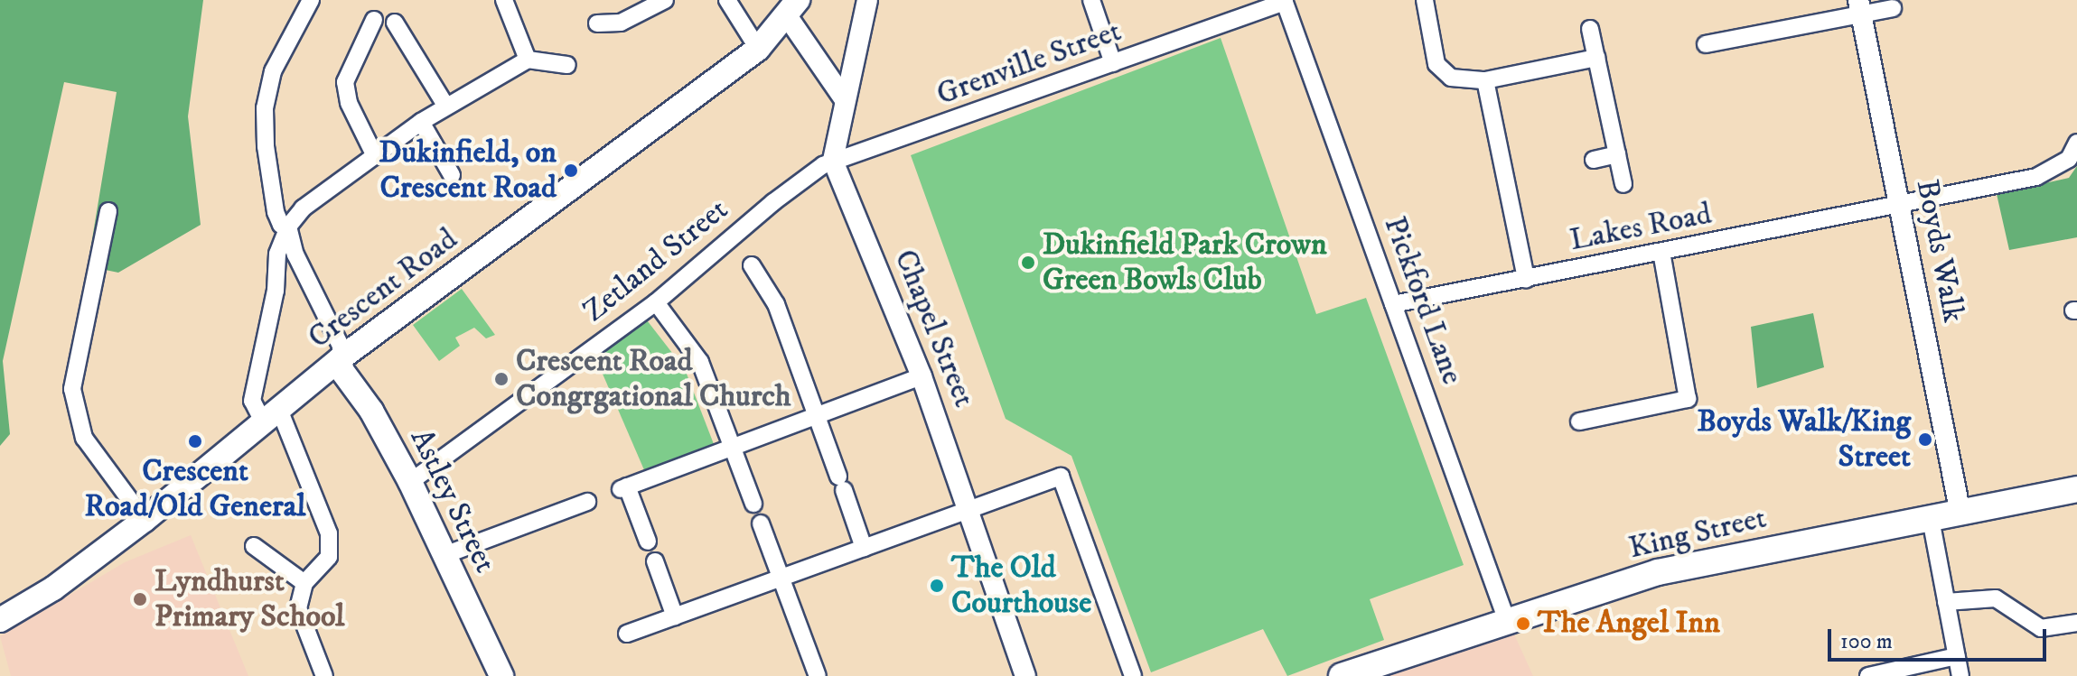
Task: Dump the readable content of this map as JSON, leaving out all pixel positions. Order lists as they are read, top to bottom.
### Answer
{
  "streets": {
    "main road": ["Crescent Road", "Astley Street", "King Street"],
    "street": [
      "Grenville Street",
      "Lakes Road",
      "Boyds Walk",
      "Zetland Street",
      "Pickford Lane",
      "Chapel Street"
    ]
  },
  "crossings": [
    ["Grenville Street", "Zetland Street"],
    ["Grenville Street", "Pickford Lane"],
    ["Grenville Street", "Chapel Street"],
    ["Lakes Road", "Boyds Walk"],
    ["Lakes Road", "Pickford Lane"],
    ["Boyds Walk", "King Street"],
    ["Zetland Street", "Chapel Street"],
    ["Zetland Street", "Astley Street"],
    ["Crescent Road", "Astley Street"],
    ["Pickford Lane", "King Street"]
  ],
  "places": [
    "Dukinfield, on Crescent Road",
    "Dukinfield Park Crown Green Bowls Club",
    "Crescent Road Congrgational Church",
    "Boyds Walk/King Street",
    "Crescent Road/Old General",
    "The Old Courthouse",
    "Lyndhurst Primary School",
    "The Angel Inn"
  ],
  "scale_bar": "100 m"
}
